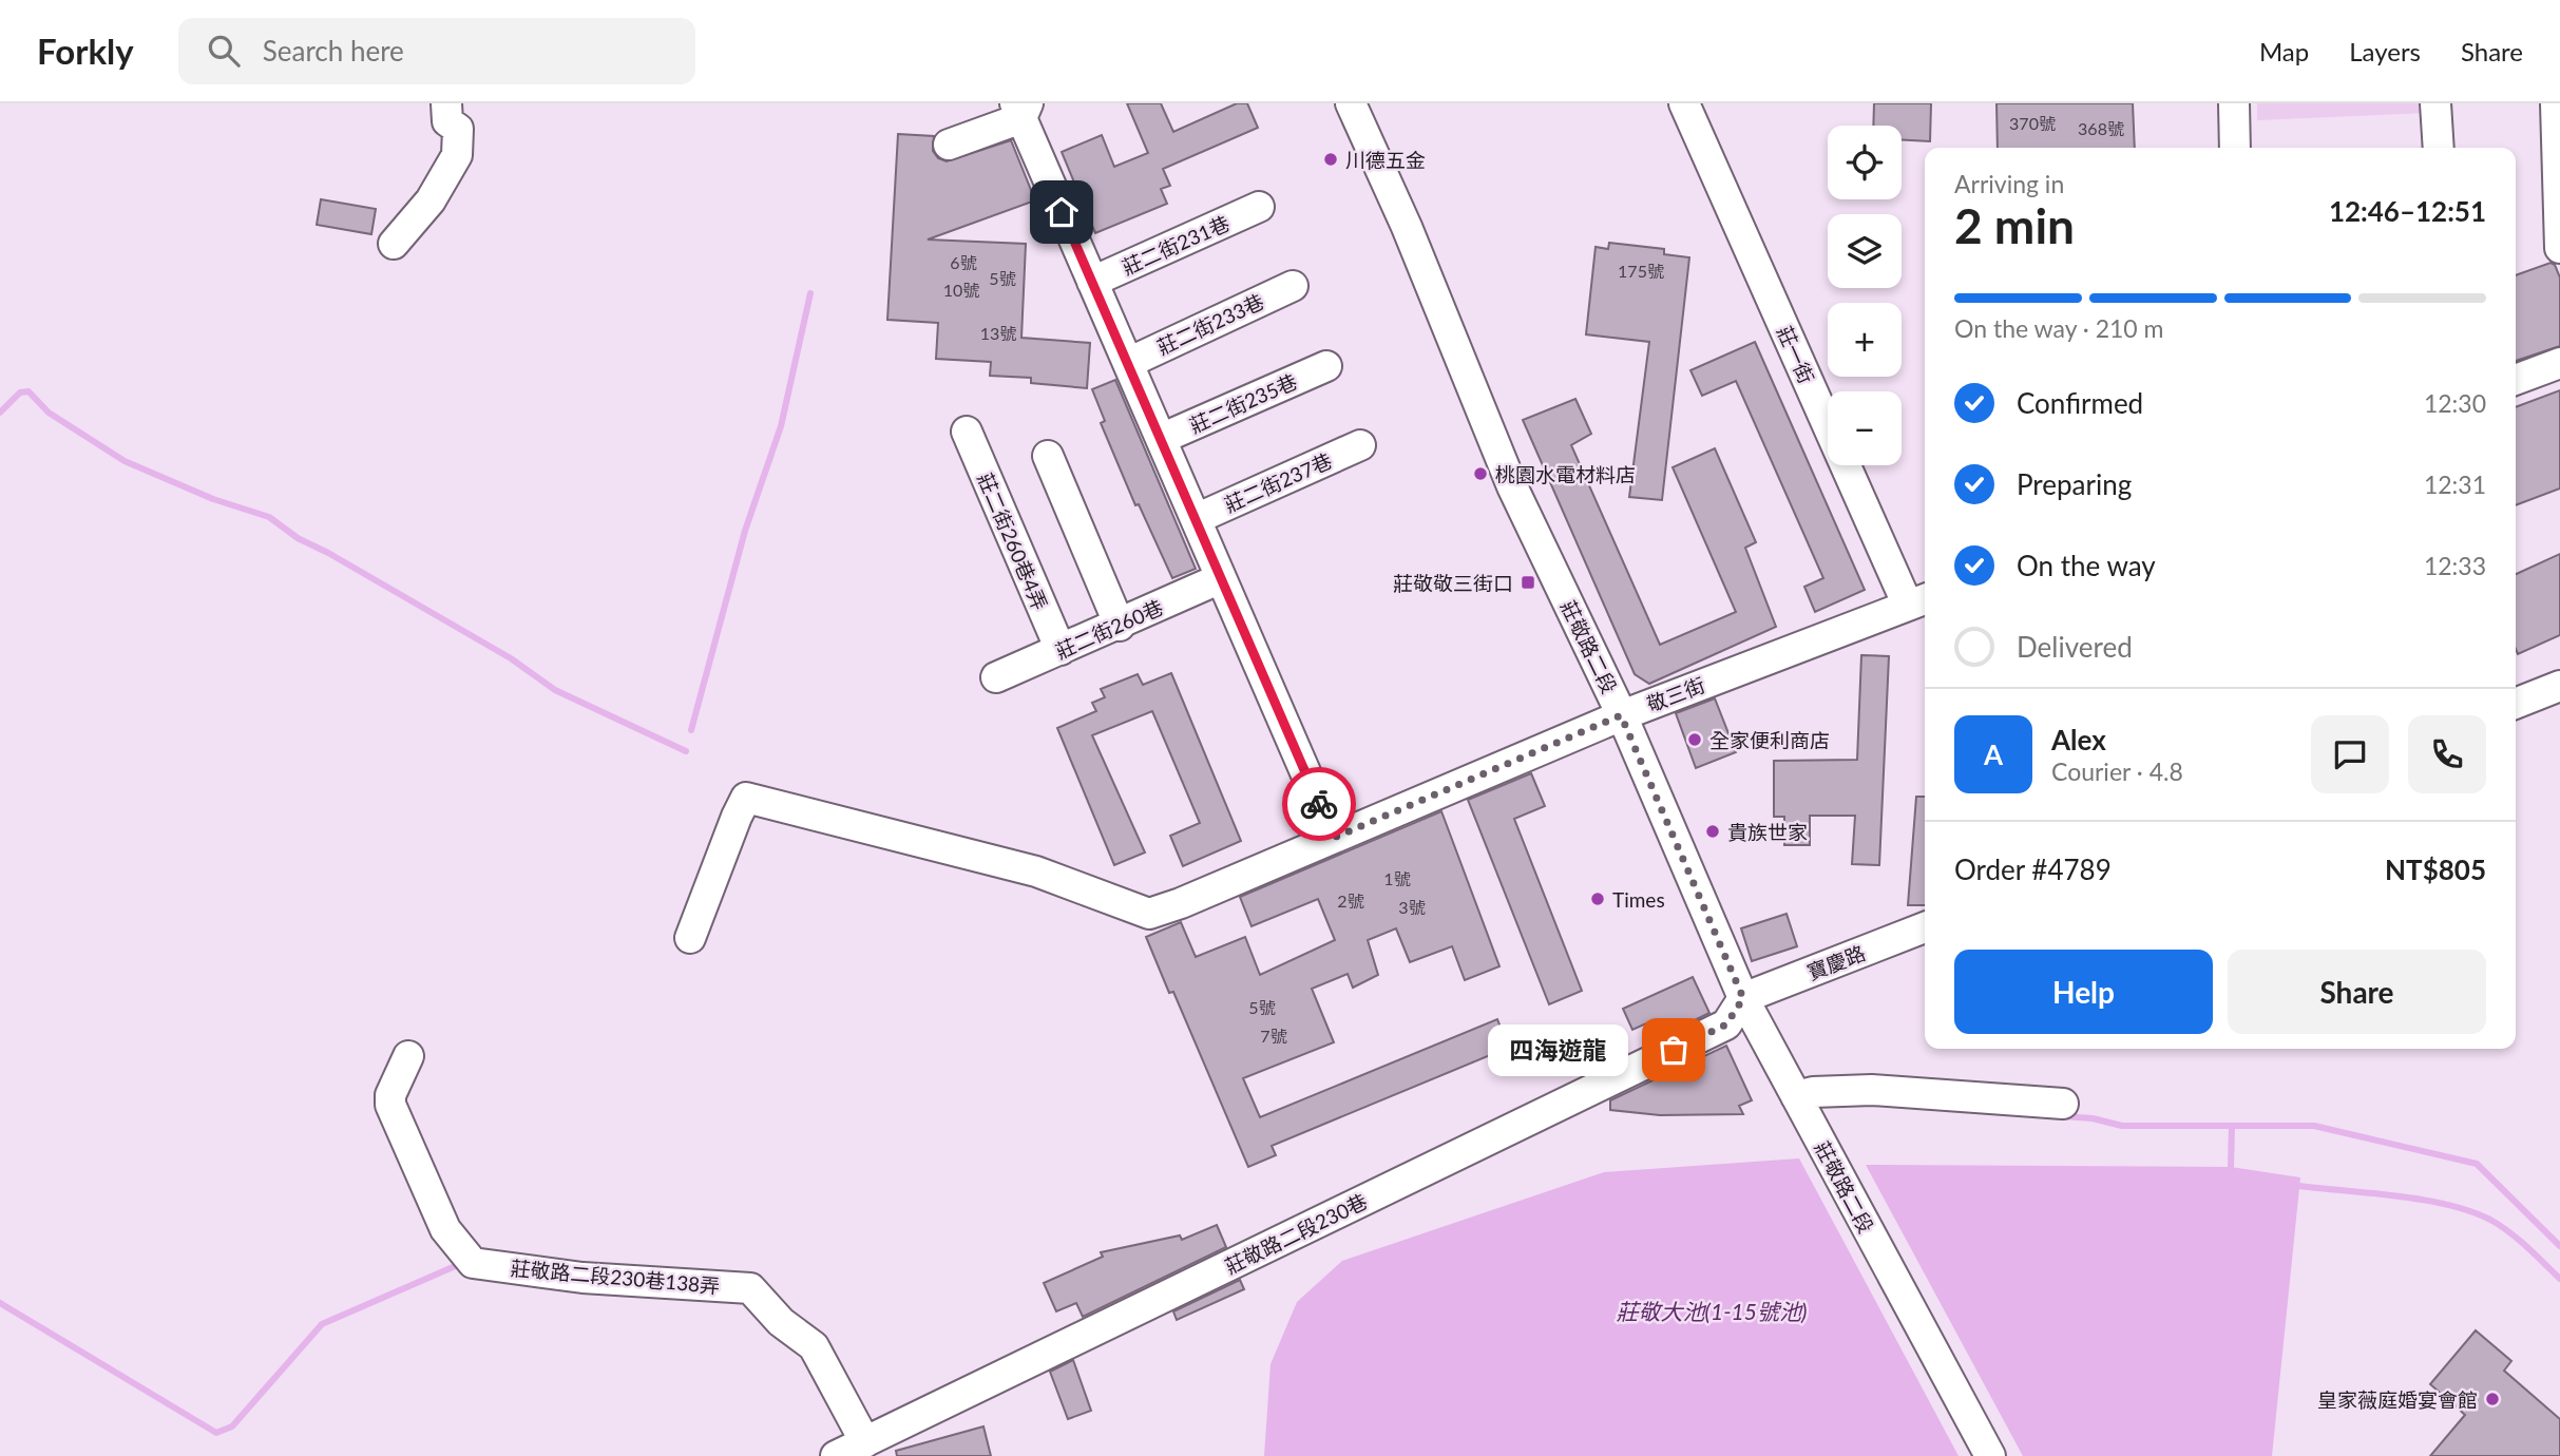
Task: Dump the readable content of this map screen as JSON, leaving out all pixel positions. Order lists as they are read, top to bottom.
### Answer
{
  "streets": {
    "street": [
      "莊二街231巷",
      "莊二街233巷",
      "莊一街",
      "莊二街235巷",
      "莊二街237巷",
      "莊二街260巷4弄",
      "莊二街260巷",
      "莊敬路二段",
      "敬三街",
      "寶慶路",
      "莊敬路二段230巷",
      "莊敬路二段230巷138弄"
    ]
  },
  "crossings": [
    ["莊一街", "敬三街"],
    ["莊二街260巷4弄", "莊二街260巷"],
    ["莊敬路二段", "敬三街"],
    ["莊敬路二段", "寶慶路"],
    ["莊敬路二段", "莊敬路二段230巷"],
    ["寶慶路", "莊敬路二段230巷"],
    ["莊敬路二段230巷", "莊敬路二段230巷138弄"]
  ],
  "water": ["莊敬大池(1-15號池)"],
  "places": {
    "other": [
      "川德五金",
      "桃園水電材料店",
      "全家便利商店",
      "貴族世家",
      "Times",
      "四海遊龍",
      "皇家薇庭婚宴會館"
    ],
    "transit": ["莊敬敬三街口"]
  },
  "house_numbers": [
    "370號",
    "368號",
    "6號",
    "175號",
    "5號",
    "10號",
    "13號",
    "1號",
    "2號",
    "3號",
    "5號",
    "7號"
  ],
  "page": {
    "header": "Forkly",
    "search": "Search here",
    "nav": ["Map", "Layers", "Share"],
    "map_buttons": ["+", "−"],
    "heading": ["2 min", "Arriving in", "12:46–12:51"],
    "panel": [
      "Alex",
      "Courier · 4.8",
      "Order #4789",
      "NT$805"
    ],
    "bar": "On the way · 210 m",
    "list": [
      ["Confirmed", "12:30"],
      ["Preparing", "12:31"],
      ["On the way", "12:33"],
      "Delivered"
    ],
    "round": "A",
    "buttons": ["Help", "Share"],
    "bubble": "四海遊龍"
  }
}
